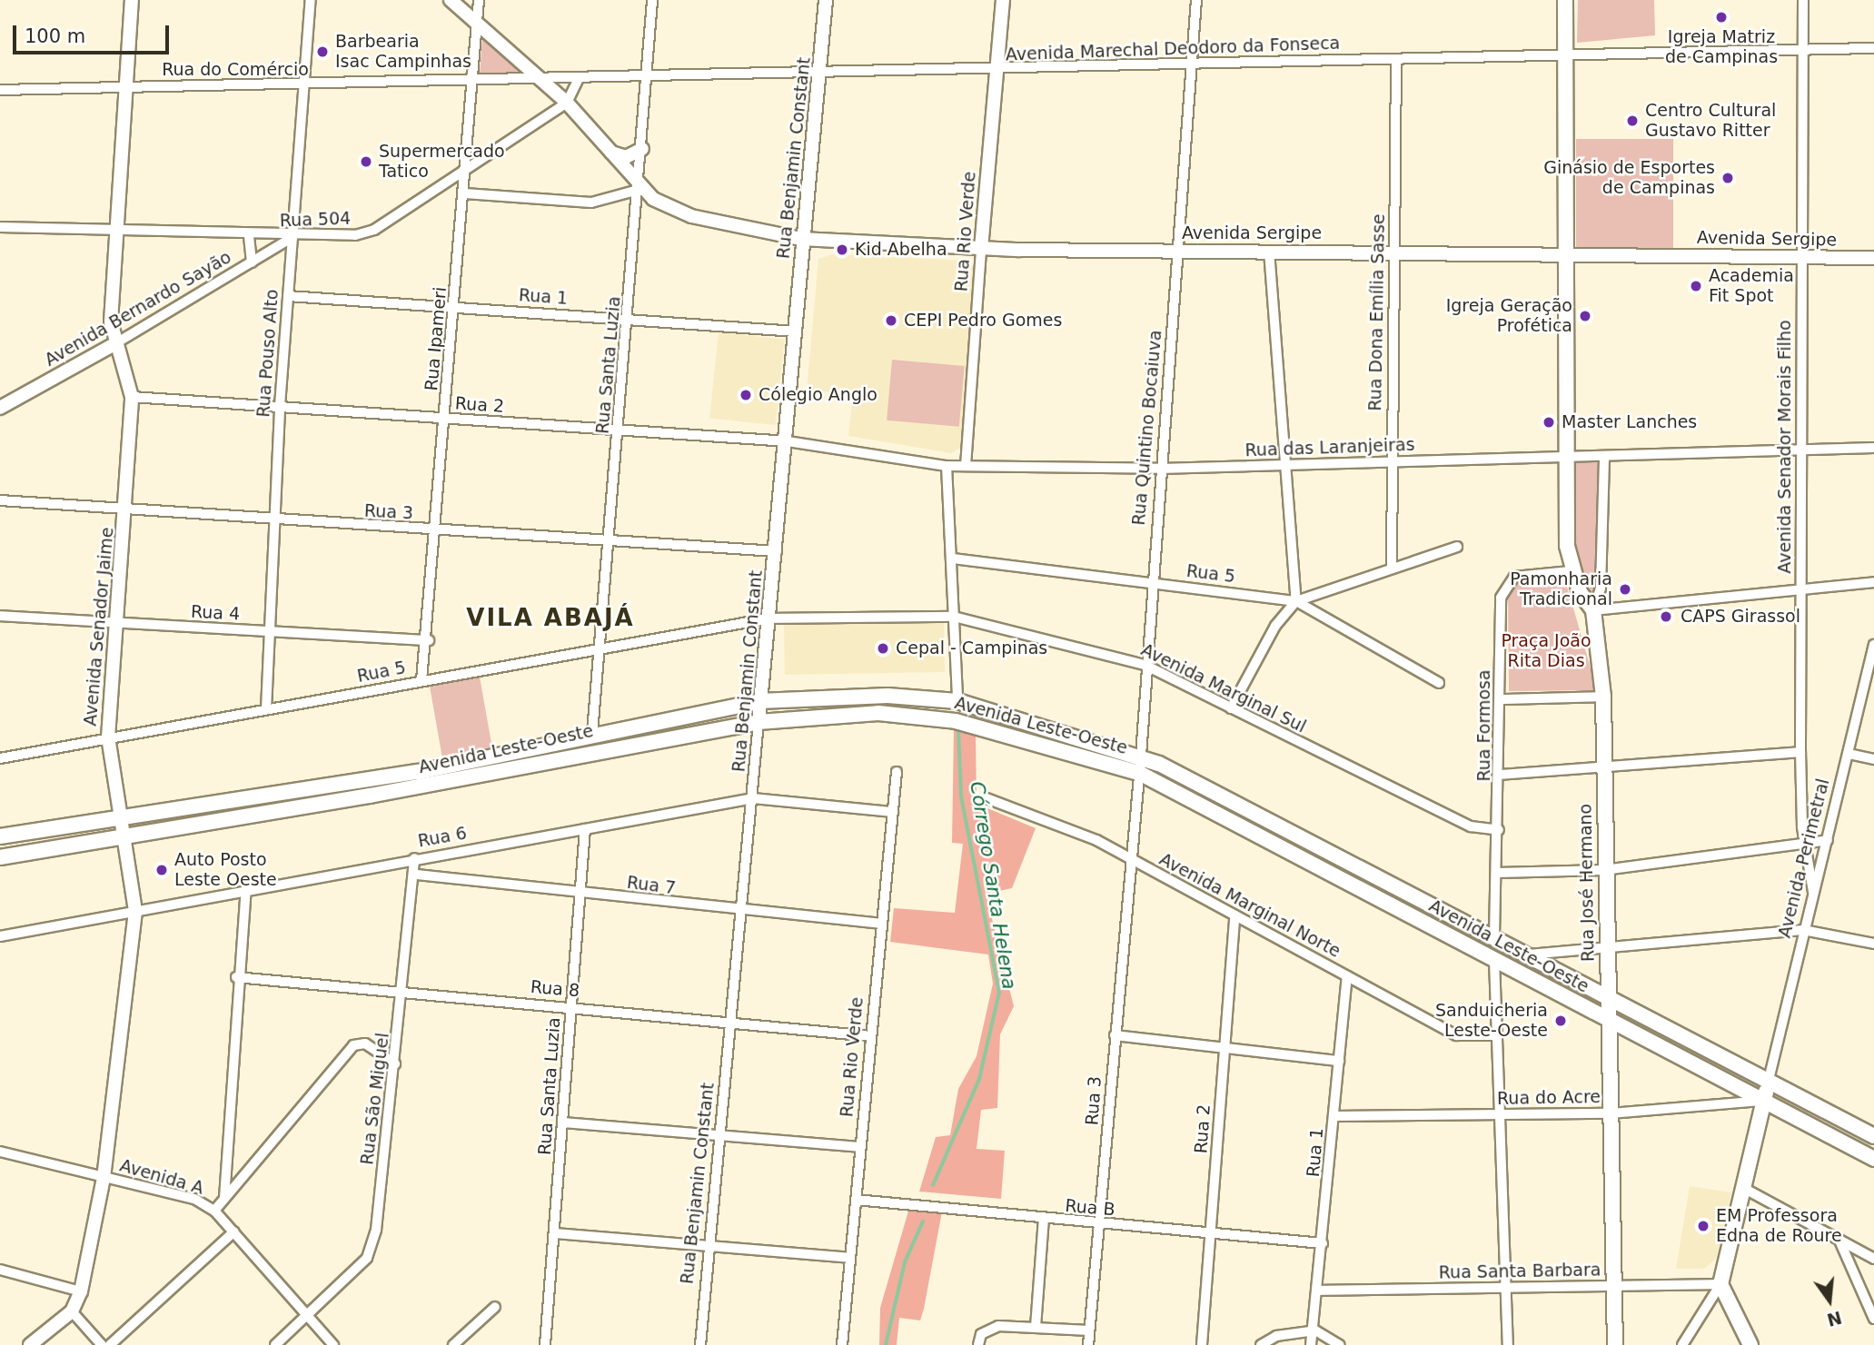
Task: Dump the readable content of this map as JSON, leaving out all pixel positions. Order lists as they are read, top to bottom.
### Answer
{
  "streets": {
    "main road": ["Avenida Leste-Oeste", "Rua José Hermano"],
    "street": [
      "Avenida Marechal Deodoro da Fonseca",
      "Rua do Comércio",
      "Rua Benjamin Constant",
      "Rua 504",
      "Rua Rio Verde",
      "Avenida Sergipe",
      "Rua 1",
      "Avenida Bernardo Sayão",
      "Rua Dona Emília Sasse",
      "Rua Ipameri",
      "Rua Pouso Alto",
      "Rua Santa Luzia",
      "Rua 2",
      "Rua Quintino Bocaiuva",
      "Avenida Senador Morais Filho",
      "Rua das Laranjeiras",
      "Rua 3",
      "Rua 5",
      "Rua 4",
      "Avenida Senador Jaime",
      "Avenida Marginal Sul",
      "Rua Formosa",
      "Rua 6",
      "Avenida Perimetral",
      "Rua 7",
      "Avenida Marginal Norte",
      "Rua 8",
      "Rua do Acre",
      "Rua São Miguel",
      "Avenida A",
      "Rua B",
      "Rua Santa Barbara"
    ]
  },
  "crossings": [
    ["Avenida Marechal Deodoro da Fonseca", "Rua do Comércio"],
    ["Avenida Marechal Deodoro da Fonseca", "Rua Benjamin Constant"],
    ["Avenida Marechal Deodoro da Fonseca", "Rua Rio Verde"],
    ["Avenida Marechal Deodoro da Fonseca", "Rua Dona Emília Sasse"],
    ["Avenida Marechal Deodoro da Fonseca", "Rua Ipameri"],
    ["Avenida Marechal Deodoro da Fonseca", "Rua Santa Luzia"],
    ["Avenida Marechal Deodoro da Fonseca", "Rua Quintino Bocaiuva"],
    ["Avenida Marechal Deodoro da Fonseca", "Avenida Senador Morais Filho"],
    ["Avenida Marechal Deodoro da Fonseca", "Rua José Hermano"],
    ["Rua do Comércio", "Rua Ipameri"],
    ["Rua do Comércio", "Rua Pouso Alto"],
    ["Rua do Comércio", "Avenida Senador Jaime"],
    ["Rua Benjamin Constant", "Avenida Sergipe"],
    ["Rua Benjamin Constant", "Rua 1"],
    ["Rua Benjamin Constant", "Rua 2"],
    ["Rua Benjamin Constant", "Rua das Laranjeiras"],
    ["Rua Benjamin Constant", "Rua 3"],
    ["Rua Benjamin Constant", "Rua 5"],
    ["Rua Benjamin Constant", "Avenida Marginal Sul"],
    ["Rua Benjamin Constant", "Avenida Leste-Oeste"],
    ["Rua Benjamin Constant", "Rua 6"],
    ["Rua Benjamin Constant", "Rua 7"],
    ["Rua Benjamin Constant", "Rua 8"],
    ["Rua 504", "Avenida Bernardo Sayão"],
    ["Rua 504", "Rua Ipameri"],
    ["Rua 504", "Rua Pouso Alto"],
    ["Rua 504", "Avenida Senador Jaime"],
    ["Rua Rio Verde", "Avenida Sergipe"],
    ["Rua Rio Verde", "Rua das Laranjeiras"],
    ["Rua Rio Verde", "Rua 6"],
    ["Rua Rio Verde", "Rua 7"],
    ["Rua Rio Verde", "Rua 8"],
    ["Rua Rio Verde", "Rua B"],
    ["Avenida Sergipe", "Rua Dona Emília Sasse"],
    ["Avenida Sergipe", "Rua Santa Luzia"],
    ["Avenida Sergipe", "Rua Quintino Bocaiuva"],
    ["Avenida Sergipe", "Avenida Senador Morais Filho"],
    ["Avenida Sergipe", "Rua José Hermano"],
    ["Rua 1", "Rua Ipameri"],
    ["Rua 1", "Rua Pouso Alto"],
    ["Rua 1", "Rua Santa Luzia"],
    ["Rua 1", "Avenida Marginal Norte"],
    ["Rua 1", "Rua do Acre"],
    ["Rua 1", "Rua B"],
    ["Rua 1", "Rua Santa Barbara"],
    ["Avenida Bernardo Sayão", "Rua Pouso Alto"],
    ["Avenida Bernardo Sayão", "Avenida Senador Jaime"],
    ["Rua Dona Emília Sasse", "Rua das Laranjeiras"],
    ["Rua Dona Emília Sasse", "Rua 5"],
    ["Rua Ipameri", "Rua 2"],
    ["Rua Ipameri", "Rua 3"],
    ["Rua Ipameri", "Rua 5"],
    ["Rua Ipameri", "Rua 4"],
    ["Rua Pouso Alto", "Rua 2"],
    ["Rua Pouso Alto", "Rua 3"],
    ["Rua Pouso Alto", "Rua 5"],
    ["Rua Pouso Alto", "Rua 4"],
    ["Rua Santa Luzia", "Rua 2"],
    ["Rua Santa Luzia", "Rua 3"],
    ["Rua Santa Luzia", "Rua 5"],
    ["Rua Santa Luzia", "Avenida Leste-Oeste"],
    ["Rua Santa Luzia", "Rua 6"],
    ["Rua Santa Luzia", "Rua 7"],
    ["Rua Santa Luzia", "Rua 8"],
    ["Rua 2", "Rua das Laranjeiras"],
    ["Rua 2", "Avenida Senador Jaime"],
    ["Rua 2", "Avenida Marginal Norte"],
    ["Rua 2", "Rua B"],
    ["Rua Quintino Bocaiuva", "Rua das Laranjeiras"],
    ["Rua Quintino Bocaiuva", "Rua 3"],
    ["Rua Quintino Bocaiuva", "Rua 5"],
    ["Rua Quintino Bocaiuva", "Avenida Marginal Sul"],
    ["Rua Quintino Bocaiuva", "Avenida Leste-Oeste"],
    ["Rua Quintino Bocaiuva", "Avenida Marginal Norte"],
    ["Avenida Senador Morais Filho", "Rua das Laranjeiras"],
    ["Avenida Senador Morais Filho", "Avenida Perimetral"],
    ["Rua das Laranjeiras", "Rua José Hermano"],
    ["Rua 3", "Avenida Senador Jaime"],
    ["Rua 3", "Avenida Marginal Norte"],
    ["Rua 3", "Rua B"],
    ["Rua 5", "Avenida Senador Jaime"],
    ["Rua 5", "Avenida Marginal Sul"],
    ["Rua 4", "Avenida Senador Jaime"],
    ["Avenida Senador Jaime", "Avenida Leste-Oeste"],
    ["Avenida Senador Jaime", "Rua 6"],
    ["Avenida Senador Jaime", "Avenida A"],
    ["Avenida Marginal Sul", "Rua Formosa"],
    ["Avenida Leste-Oeste", "Rua Formosa"],
    ["Avenida Leste-Oeste", "Avenida Perimetral"],
    ["Avenida Leste-Oeste", "Rua José Hermano"],
    ["Avenida Leste-Oeste", "Rua do Acre"],
    ["Rua Formosa", "Rua José Hermano"],
    ["Rua 6", "Rua São Miguel"],
    ["Rua José Hermano", "Rua do Acre"],
    ["Rua José Hermano", "Rua Santa Barbara"],
    ["Rua 7", "Rua São Miguel"],
    ["Rua 8", "Rua São Miguel"],
    ["Rua São Miguel", "Avenida A"]
  ],
  "districts": ["VILA ABAJÁ"],
  "water": ["Córrego Santa Helena"],
  "parks": ["Praça João Rita Dias"],
  "places": [
    "Igreja Matriz de Campinas",
    "Barbearia Isac Campinhas",
    "Centro Cultural Gustavo Ritter",
    "Supermercado Tatico",
    "Ginásio de Esportes de Campinas",
    "Kid Abelha",
    "Academia Fit Spot",
    "Igreja Geração Profética",
    "CEPI Pedro Gomes",
    "Cólegio Anglo",
    "Master Lanches",
    "Pamonharia Tradicional",
    "CAPS Girassol",
    "Cepal - Campinas",
    "Auto Posto Leste Oeste",
    "Sanduicheria Leste-Oeste",
    "EM Professora Edna de Roure"
  ],
  "scale_bar": "100 m",
  "north": "bottom"
}
